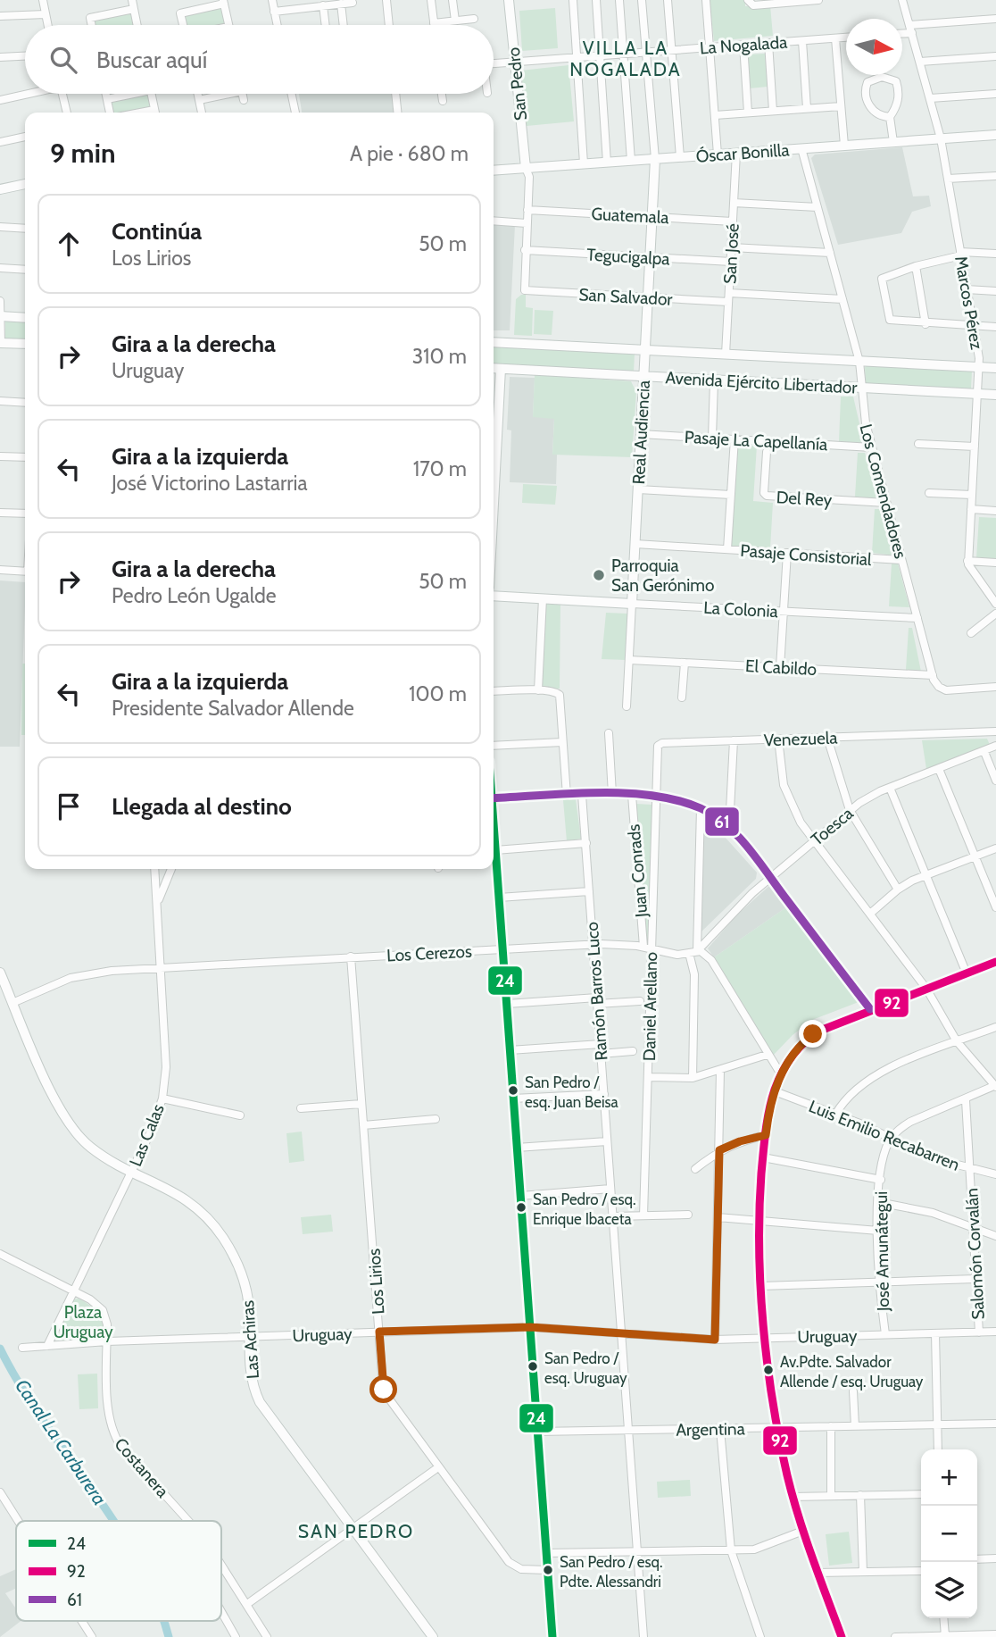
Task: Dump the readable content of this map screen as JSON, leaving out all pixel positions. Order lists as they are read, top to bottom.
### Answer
{
  "streets": {
    "street": [
      "La Nogalada",
      "San Pedro",
      "Óscar Bonilla",
      "Guatemala",
      "San José",
      "Tegucigalpa",
      "San Salvador",
      "Marcos Pérez",
      "Avenida Ejército Libertador",
      "Real Audiencia",
      "Pasaje La Capellanía",
      "Los Comendadores",
      "Del Rey",
      "Pasaje Consistorial",
      "La Colonia",
      "El Cabildo",
      "Venezuela",
      "Toesca",
      "Juan Conrads",
      "Los Cerezos",
      "Ramón Barros Luco",
      "Daniel Arellano",
      "Las Calas",
      "Luis Emilio Recabarren",
      "José Amunátegui",
      "Salomón Corvalán",
      "Los Lirios",
      "Uruguay",
      "Las Achiras",
      "Argentina",
      "Costanera"
    ]
  },
  "crossings": [
    ["La Nogalada", "San Pedro"],
    ["San Pedro", "Óscar Bonilla"],
    ["Óscar Bonilla", "San José"],
    ["Óscar Bonilla", "Marcos Pérez"],
    ["Óscar Bonilla", "Real Audiencia"],
    ["Óscar Bonilla", "Los Comendadores"],
    ["Guatemala", "San José"],
    ["Guatemala", "Real Audiencia"],
    ["San José", "Tegucigalpa"],
    ["San José", "San Salvador"],
    ["San José", "Avenida Ejército Libertador"],
    ["Tegucigalpa", "San Salvador"],
    ["Tegucigalpa", "Real Audiencia"],
    ["San Salvador", "Real Audiencia"],
    ["Marcos Pérez", "Avenida Ejército Libertador"],
    ["Avenida Ejército Libertador", "Real Audiencia"],
    ["Avenida Ejército Libertador", "Los Comendadores"],
    ["Real Audiencia", "Pasaje La Capellanía"],
    ["Real Audiencia", "Pasaje Consistorial"],
    ["Real Audiencia", "La Colonia"],
    ["Real Audiencia", "El Cabildo"],
    ["Pasaje La Capellanía", "Los Comendadores"],
    ["Los Comendadores", "Del Rey"],
    ["Los Comendadores", "Pasaje Consistorial"],
    ["Los Comendadores", "La Colonia"],
    ["Los Comendadores", "El Cabildo"],
    ["Venezuela", "Daniel Arellano"],
    ["Toesca", "Los Cerezos"],
    ["Juan Conrads", "Los Cerezos"],
    ["Juan Conrads", "Daniel Arellano"],
    ["Los Cerezos", "Ramón Barros Luco"],
    ["Los Cerezos", "Daniel Arellano"],
    ["Los Cerezos", "Las Calas"],
    ["Los Cerezos", "Los Lirios"],
    ["Los Cerezos", "Las Achiras"],
    ["Ramón Barros Luco", "Uruguay"],
    ["Ramón Barros Luco", "Argentina"],
    ["Las Calas", "Uruguay"],
    ["Las Calas", "Las Achiras"],
    ["Las Calas", "Costanera"],
    ["Luis Emilio Recabarren", "José Amunátegui"],
    ["Luis Emilio Recabarren", "Salomón Corvalán"],
    ["José Amunátegui", "Uruguay"],
    ["Salomón Corvalán", "Uruguay"],
    ["Los Lirios", "Uruguay"],
    ["Uruguay", "Las Achiras"],
    ["Uruguay", "Costanera"]
  ],
  "districts": ["VILLA LA NOGALADA", "SAN PEDRO"],
  "water": ["Canal La Carburera"],
  "parks": ["Plaza Uruguay"],
  "places": [
    "Parroquia San Gerónimo",
    "San Pedro / esq. Juan Beisa",
    "San Pedro / esq. Enrique Ibaceta",
    "San Pedro / esq. Uruguay",
    "Av.Pdte. Salvador Allende / esq. Uruguay",
    "San Pedro / esq. Pdte. Alessandri"
  ],
  "lines": ["transit line 61", "transit line 24", "transit line 92"],
  "legend": ["24", "92", "61"],
  "north": "right",
  "page": {
    "search": "Buscar aquí",
    "heading": ["9 min", "A pie · 680 m"],
    "list": [
      ["Continúa", "Los Lirios", "50 m"],
      ["Gira a la derecha", "Uruguay", "310 m"],
      ["Gira a la izquierda", "José Victorino Lastarria", "170 m"],
      ["Gira a la derecha", "Pedro León Ugalde", "50 m"],
      ["Gira a la izquierda", "Presidente Salvador Allende", "100 m"],
      "Llegada al destino"
    ],
    "map_buttons": ["+", "−"]
  }
}
